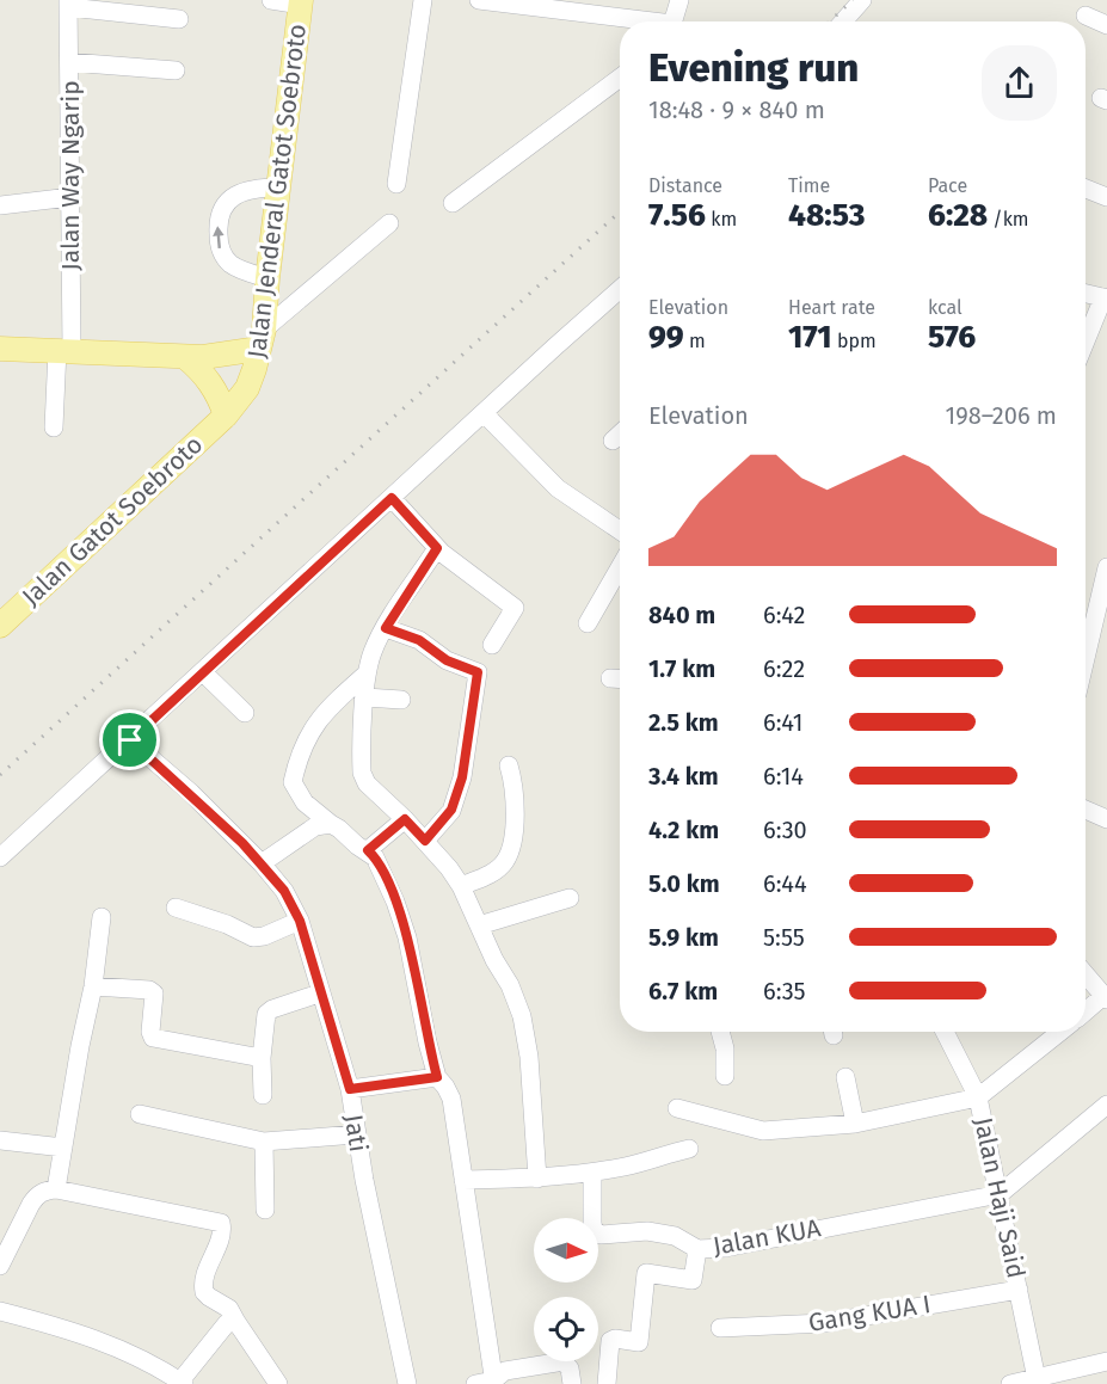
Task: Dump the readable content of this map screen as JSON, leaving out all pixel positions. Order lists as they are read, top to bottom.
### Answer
{
  "streets": {
    "main road": ["Jalan Jenderal Gatot Soebroto", "Jalan Gatot Soebroto"],
    "street": [
      "Jalan Way Ngarip",
      "Jati",
      "Jalan Haji Said",
      "Jalan KUA",
      "Gang KUA I"
    ]
  },
  "crossings": [
    ["Jalan Jenderal Gatot Soebroto", "Jalan Gatot Soebroto"],
    ["Jalan Haji Said", "Jalan KUA"],
    ["Jalan Haji Said", "Gang KUA I"]
  ],
  "north": "right",
  "page": {
    "heading": ["Evening run", "18:48 · 9 × 840 m"],
    "stats": [
      ["Distance", "7.56 km"],
      ["Time", "48:53"],
      ["Pace", "6:28 /km"],
      ["Elevation", "99 m"],
      ["Heart rate", "171 bpm"],
      ["kcal", "576"]
    ],
    "chart": ["Elevation", "198–206 m"],
    "list": [
      {
        "name": "840 m",
        "note": "6:42"
      },
      {
        "name": "1.7 km",
        "note": "6:22"
      },
      {
        "name": "2.5 km",
        "note": "6:41"
      },
      {
        "name": "3.4 km",
        "note": "6:14"
      },
      {
        "name": "4.2 km",
        "note": "6:30"
      },
      {
        "name": "5.0 km",
        "note": "6:44"
      },
      {
        "name": "5.9 km",
        "note": "5:55"
      },
      {
        "name": "6.7 km",
        "note": "6:35"
      }
    ]
  }
}
